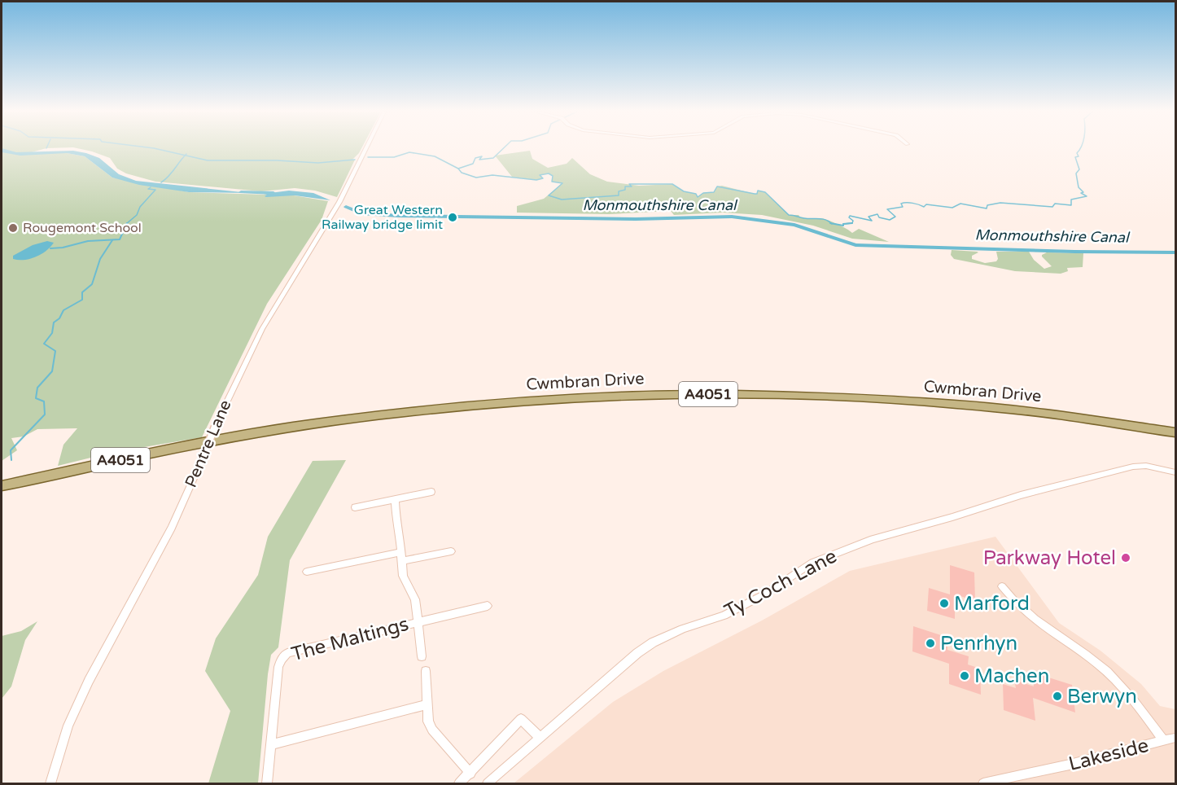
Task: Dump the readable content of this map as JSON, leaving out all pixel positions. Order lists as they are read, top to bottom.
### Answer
{
  "streets": {
    "main road": ["Cwmbran Drive", "A4051"],
    "street": [
      "Pentre Lane",
      "Ty Coch Lane",
      "The Maltings",
      "Lakeside"
    ]
  },
  "water": ["Monmouthshire Canal"],
  "places": [
    "Great Western Railway bridge limit",
    "Rougemont School",
    "Parkway Hotel",
    "Marford",
    "Penrhyn",
    "Machen",
    "Berwyn"
  ]
}
